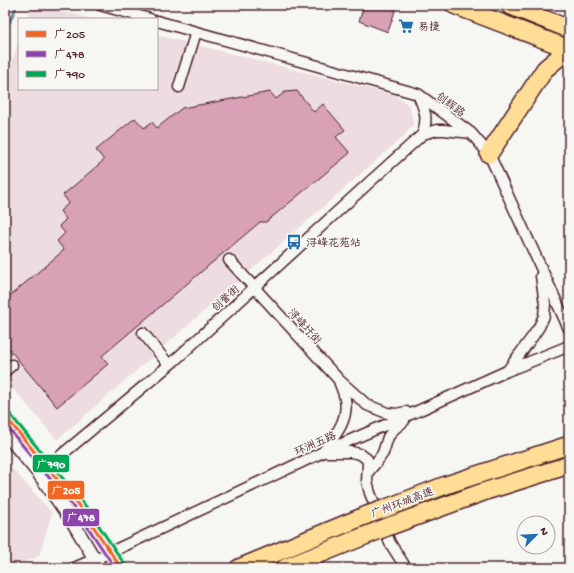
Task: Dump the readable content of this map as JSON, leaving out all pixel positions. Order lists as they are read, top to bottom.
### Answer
{
  "streets": {
    "highway": ["广州环城高速"],
    "street": [
      "创辉路",
      "创誉街",
      "浔峰圩街",
      "环洲五路"
    ]
  },
  "crossings": [
    ["创誉街", "浔峰圩街"],
    ["浔峰圩街", "环洲五路"]
  ],
  "places": {
    "supermarket": ["易捷"],
    "bus stop": ["浔峰花苑站"]
  },
  "lines": ["transit line 广790", "transit line 广205", "transit line 广478"],
  "legend": ["广205", "广478", "广790"],
  "north": "top right"
}
